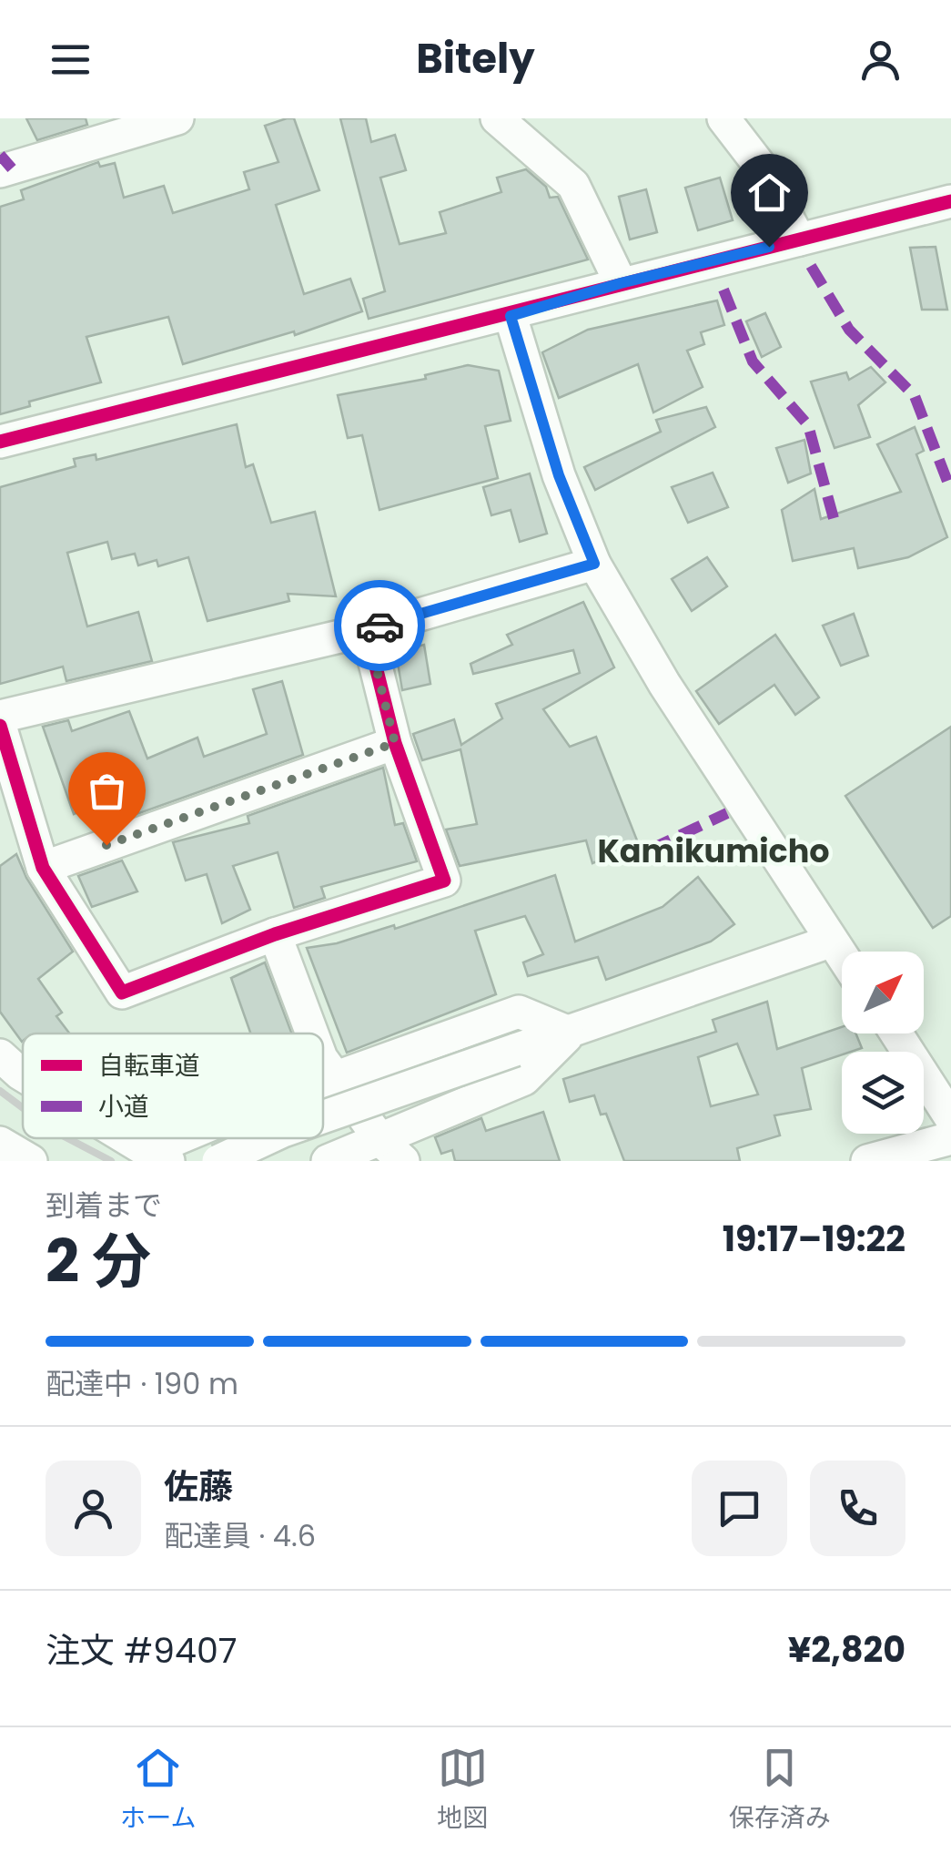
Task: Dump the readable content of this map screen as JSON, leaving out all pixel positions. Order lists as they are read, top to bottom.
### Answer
{
  "districts": ["Kamikumicho"],
  "legend": ["自転車道", "小道"],
  "north": "top right",
  "page": {
    "header": "Bitely",
    "heading": ["2 分", "到着まで", "19:17–19:22"],
    "panel": [
      "佐藤",
      "配達員 · 4.6",
      "注文 #9407",
      "¥2,820"
    ],
    "bar": "配達中 · 190 m",
    "tabs": ["ホーム", "地図", "保存済み"]
  }
}
